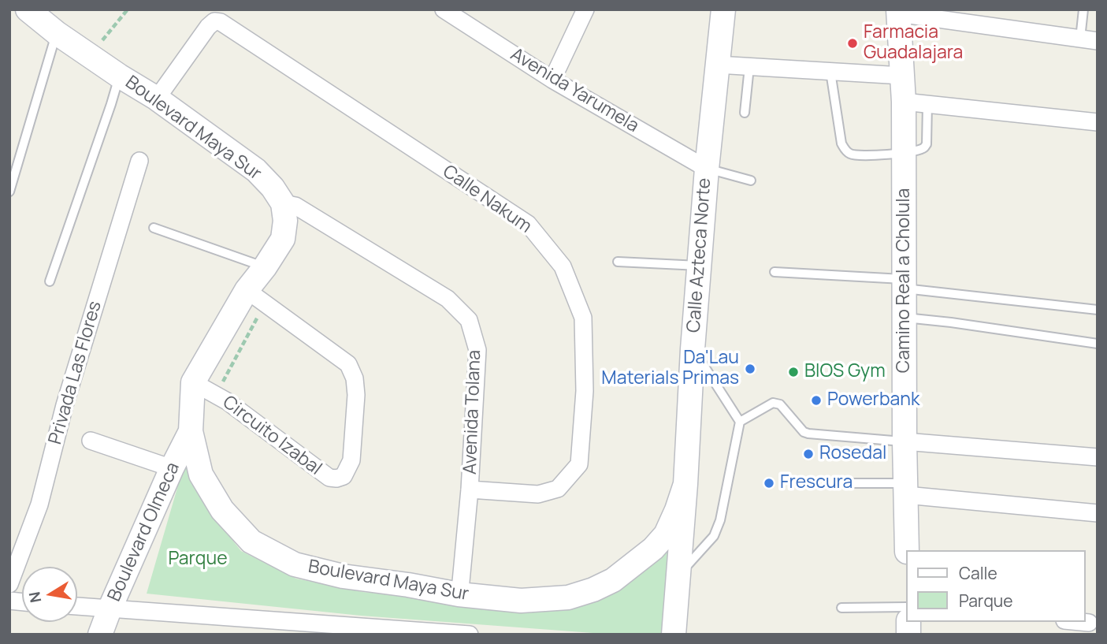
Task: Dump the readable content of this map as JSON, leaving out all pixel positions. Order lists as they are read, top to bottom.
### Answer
{
  "streets": {
    "street": [
      "Avenida Yarumela",
      "Boulevard Maya Sur",
      "Calle Nakum",
      "Calle Azteca Norte",
      "Camino Real a Cholula",
      "Privada Las Flores",
      "Avenida Tolana",
      "Circuito Izabal",
      "Boulevard Olmeca"
    ]
  },
  "crossings": [
    ["Avenida Yarumela", "Calle Azteca Norte"],
    ["Boulevard Maya Sur", "Calle Nakum"],
    ["Boulevard Maya Sur", "Calle Azteca Norte"],
    ["Boulevard Maya Sur", "Avenida Tolana"],
    ["Boulevard Maya Sur", "Circuito Izabal"],
    ["Boulevard Maya Sur", "Boulevard Olmeca"],
    ["Calle Nakum", "Avenida Tolana"]
  ],
  "parks": ["Parque"],
  "places": [
    "Farmacia Guadalajara",
    "Da'Lau Materials Primas",
    "BIOS Gym",
    "Powerbank",
    "Rosedal",
    "Frescura"
  ],
  "legend": ["Calle", "Parque"],
  "north": "left"
}
